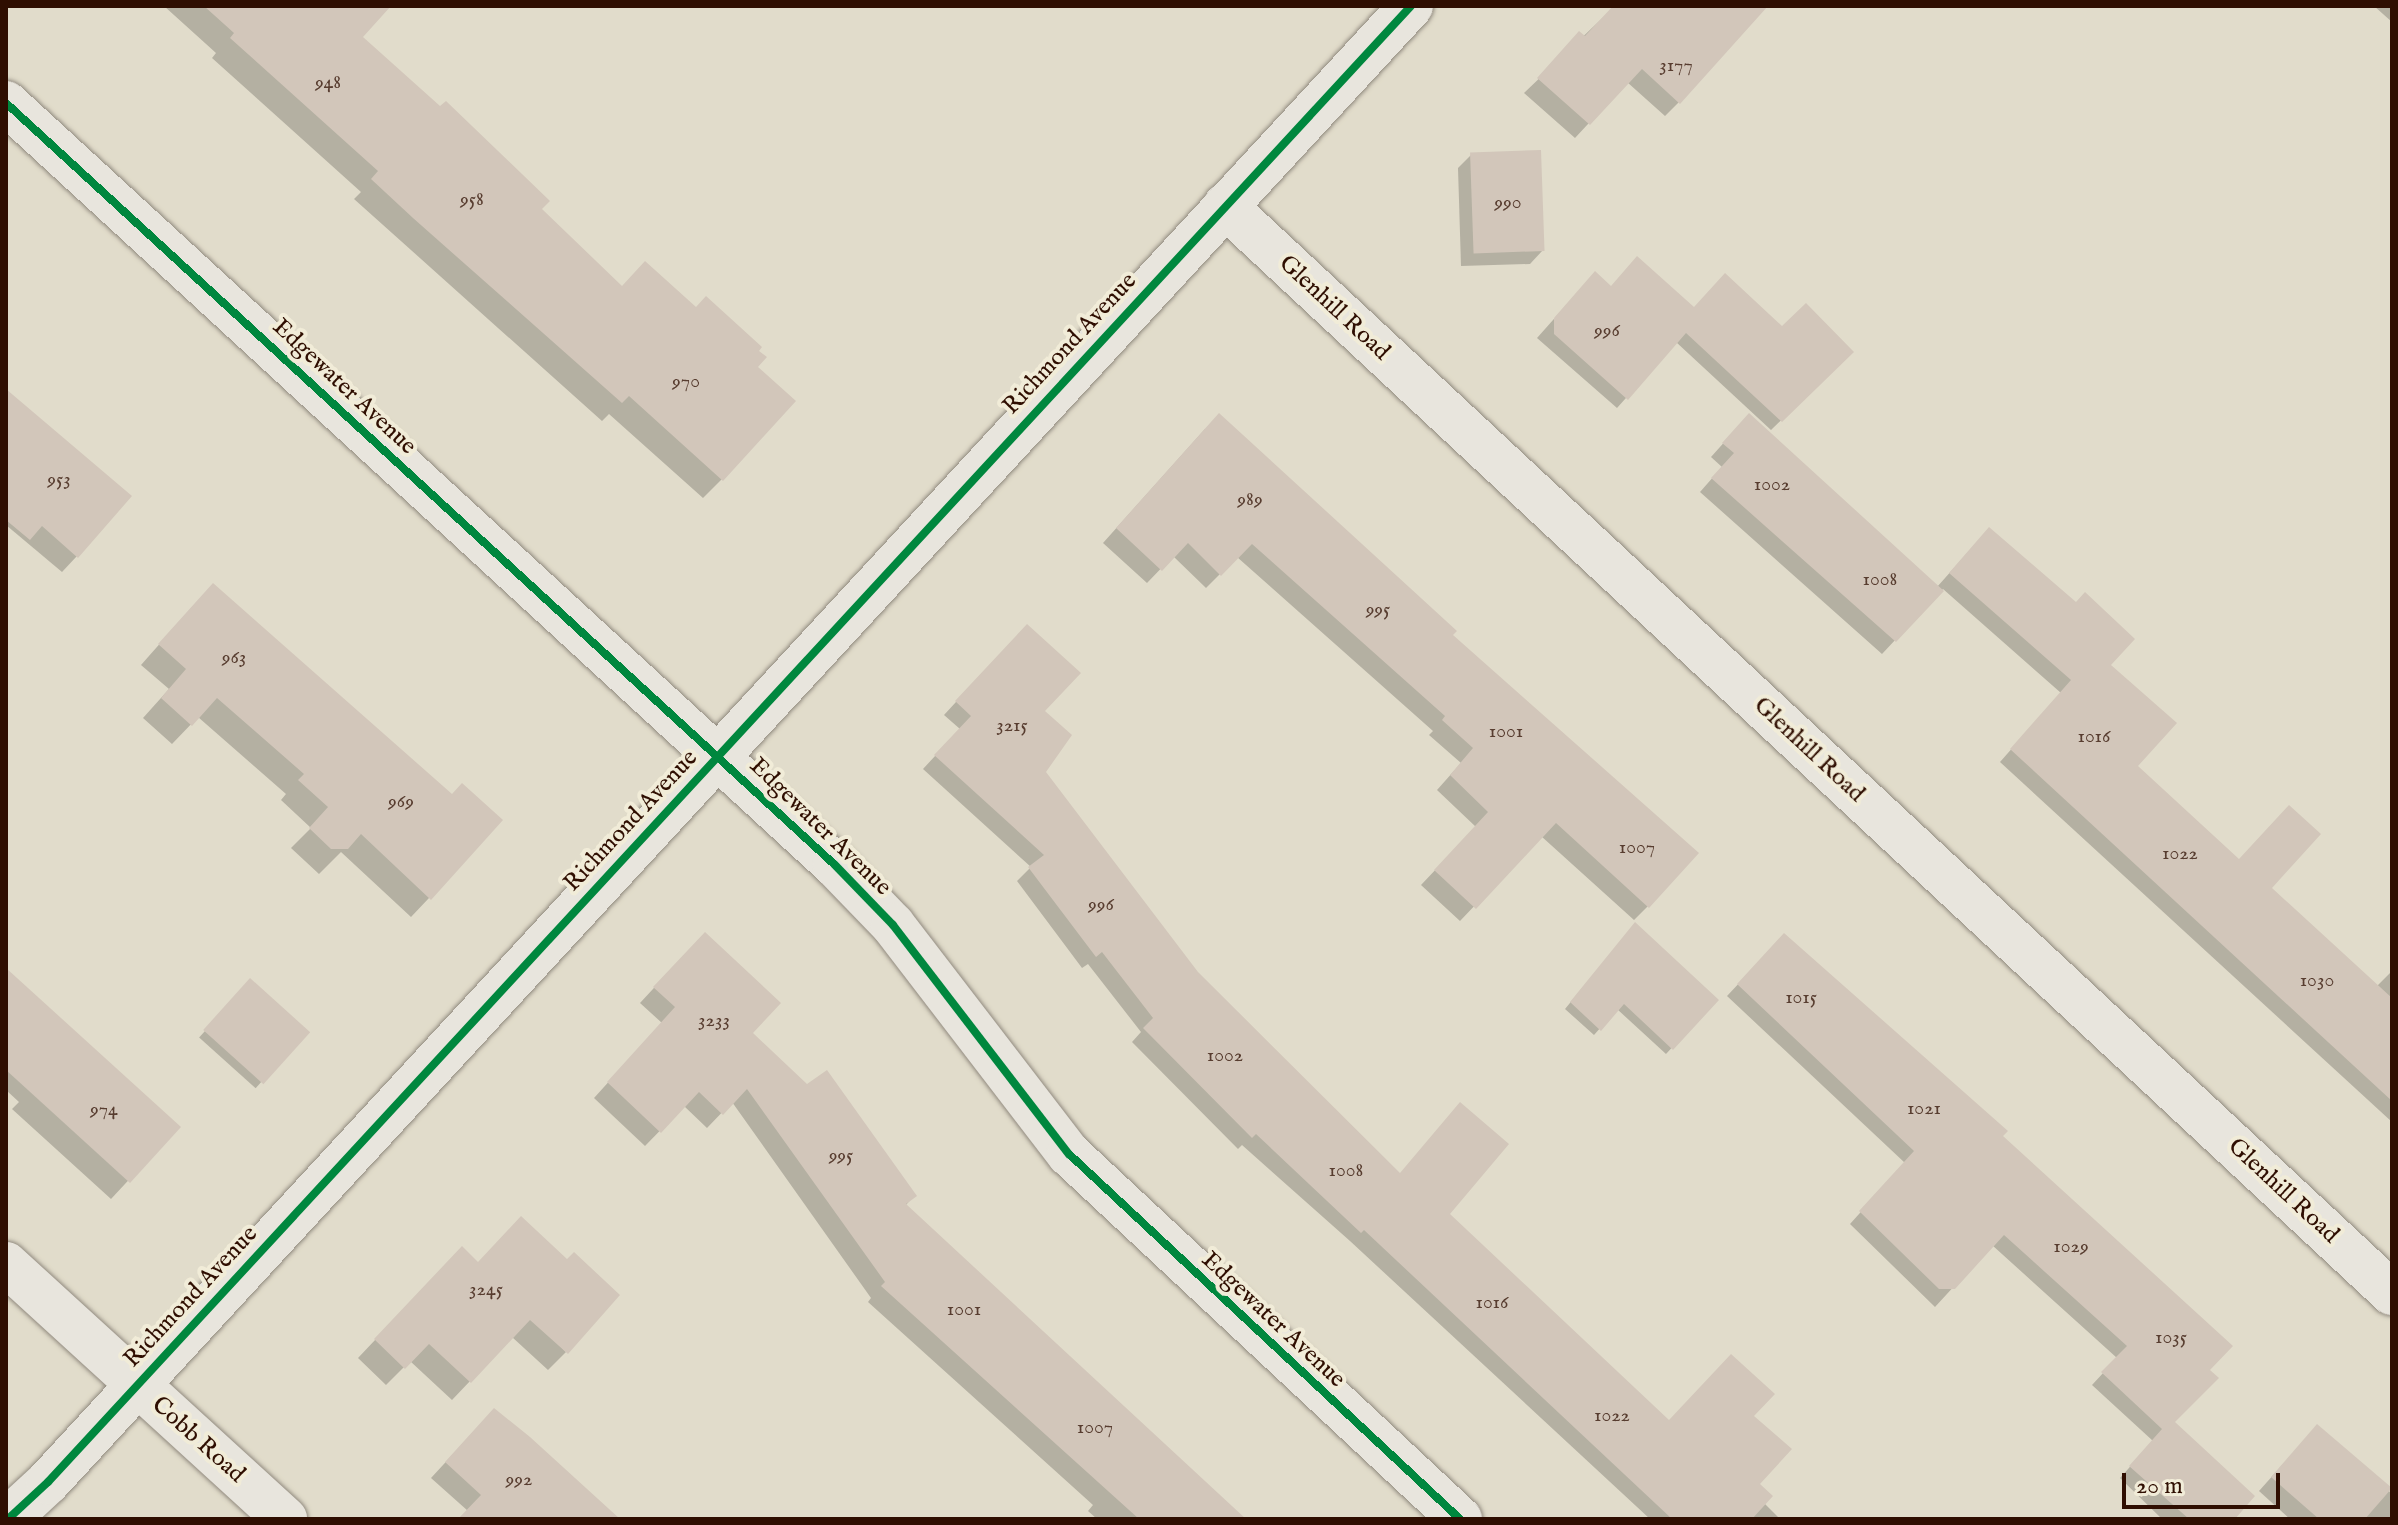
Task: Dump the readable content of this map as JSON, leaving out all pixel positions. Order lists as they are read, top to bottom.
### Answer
{
  "streets": {
    "street": [
      "Glenhill Road",
      "Richmond Avenue",
      "Edgewater Avenue",
      "Cobb Road"
    ]
  },
  "crossings": [
    ["Glenhill Road", "Richmond Avenue"],
    ["Richmond Avenue", "Edgewater Avenue"],
    ["Richmond Avenue", "Cobb Road"]
  ],
  "house_numbers": [
    "3177",
    "948",
    "958",
    "990",
    "996",
    "970",
    "953",
    "1002",
    "989",
    "1008",
    "995",
    "963",
    "3215",
    "1001",
    "1016",
    "969",
    "1007",
    "1022",
    "996",
    "1030",
    "1015",
    "3233",
    "1002",
    "1021",
    "974",
    "995",
    "1008",
    "1029",
    "3245",
    "1016",
    "1001",
    "1035",
    "1022",
    "1007",
    "992"
  ],
  "scale_bar": "20 m"
}
